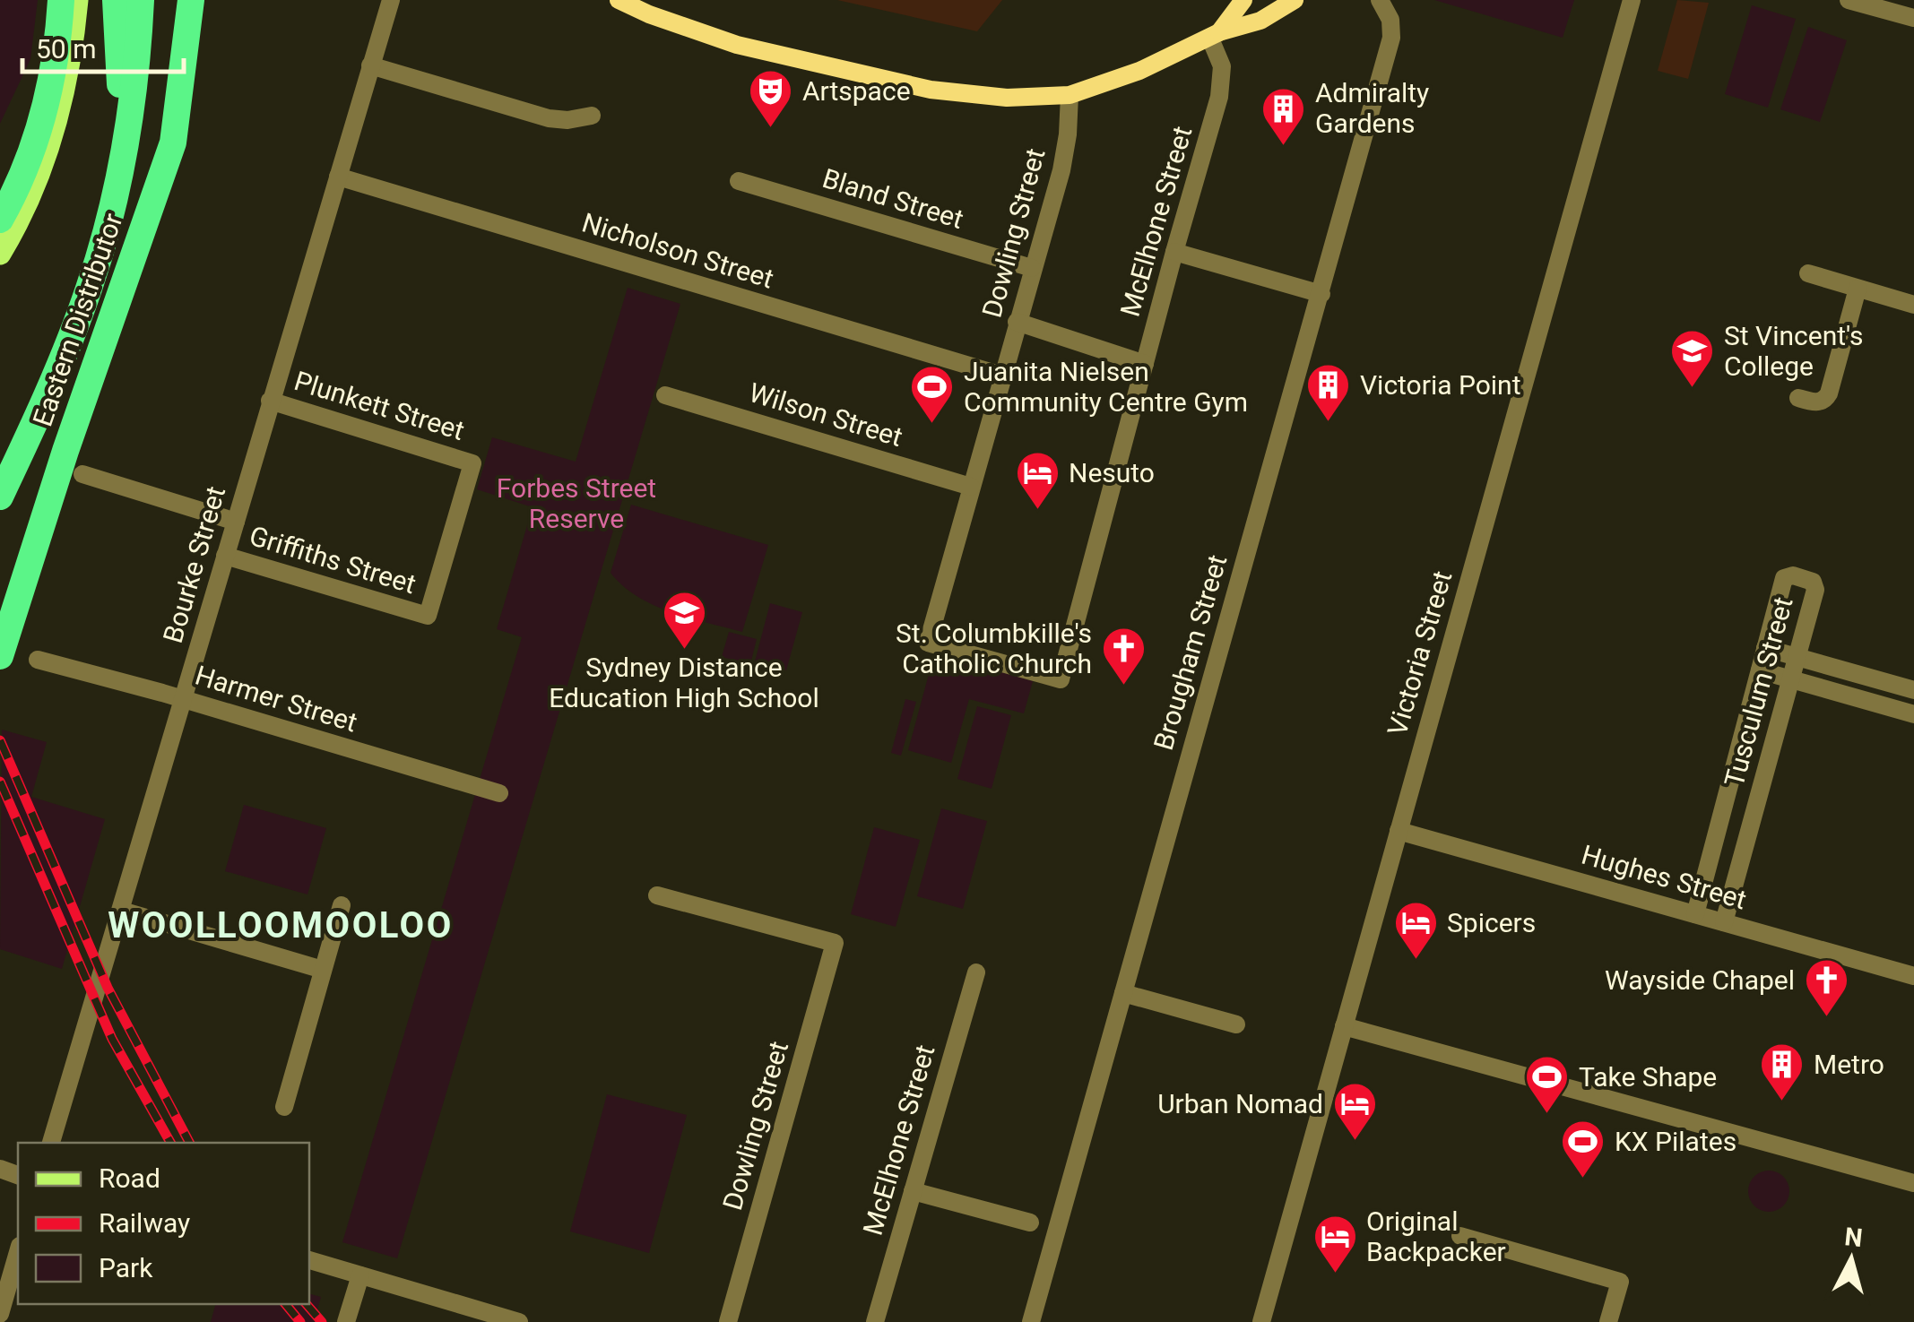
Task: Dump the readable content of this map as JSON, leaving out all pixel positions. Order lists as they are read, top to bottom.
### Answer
{
  "streets": {
    "highway": ["Eastern Distributor"],
    "street": [
      "Bland Street",
      "McElhone Street",
      "Dowling Street",
      "Nicholson Street",
      "Plunkett Street",
      "Wilson Street",
      "Griffiths Street",
      "Bourke Street",
      "Brougham Street",
      "Victoria Street",
      "Tusculum Street",
      "Harmer Street",
      "Hughes Street"
    ]
  },
  "crossings": [
    ["Bland Street", "Dowling Street"],
    ["McElhone Street", "Dowling Street"],
    ["Dowling Street", "Nicholson Street"],
    ["Dowling Street", "Wilson Street"],
    ["Nicholson Street", "Bourke Street"],
    ["Plunkett Street", "Griffiths Street"],
    ["Plunkett Street", "Bourke Street"],
    ["Griffiths Street", "Bourke Street"],
    ["Bourke Street", "Harmer Street"],
    ["Victoria Street", "Hughes Street"],
    ["Tusculum Street", "Hughes Street"]
  ],
  "districts": ["WOOLLOOMOOLOO"],
  "parks": ["Forbes Street Reserve"],
  "places": {
    "theatre": ["Artspace"],
    "building": ["Admiralty Gardens", "Victoria Point", "Metro"],
    "school or university": ["St Vincent's College", "Sydney Distance Education High School"],
    "sports": ["Juanita Nielsen Community Centre Gym", "Take Shape", "KX Pilates"],
    "hotel": [
      "Nesuto",
      "Spicers",
      "Urban Nomad",
      "Original Backpacker"
    ],
    "church": ["St. Columbkille's Catholic Church", "Wayside Chapel"]
  },
  "legend": ["Road", "Railway", "Park"],
  "scale_bar": "50 m",
  "north": "top"
}
